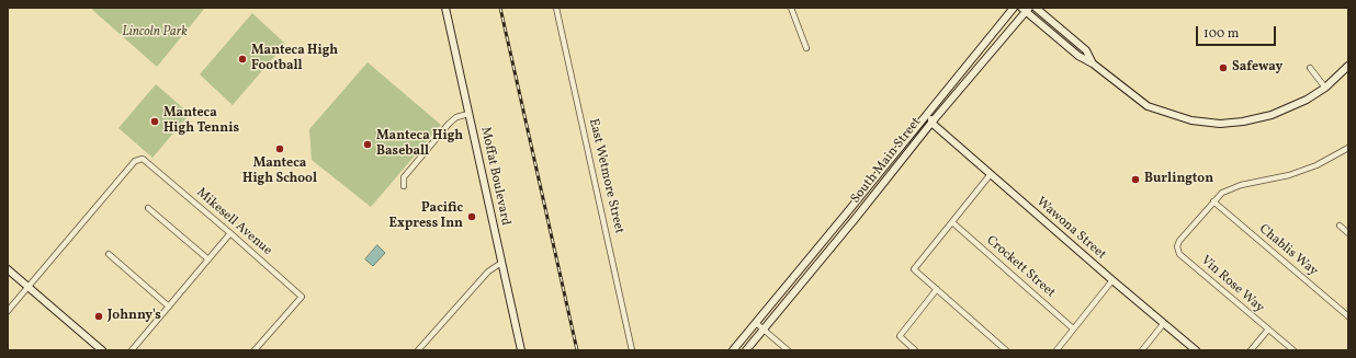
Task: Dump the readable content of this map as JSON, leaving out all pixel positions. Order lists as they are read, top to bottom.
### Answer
{
  "streets": {
    "main road": ["South Main Street", "Moffat Boulevard", "Wawona Street"],
    "street": [
      "East Wetmore Street",
      "Mikesell Avenue",
      "Chablis Way",
      "Crockett Street",
      "Vin Rose Way"
    ]
  },
  "crossings": [
    ["South Main Street", "Wawona Street"],
    ["Chablis Way", "Vin Rose Way"]
  ],
  "parks": ["Lincoln Park"],
  "places": [
    "Manteca High Football",
    "Safeway",
    "Manteca High Tennis",
    "Manteca High Baseball",
    "Manteca High School",
    "Burlington",
    "Pacific Express Inn",
    "Johnny's"
  ],
  "scale_bar": "100 m"
}
